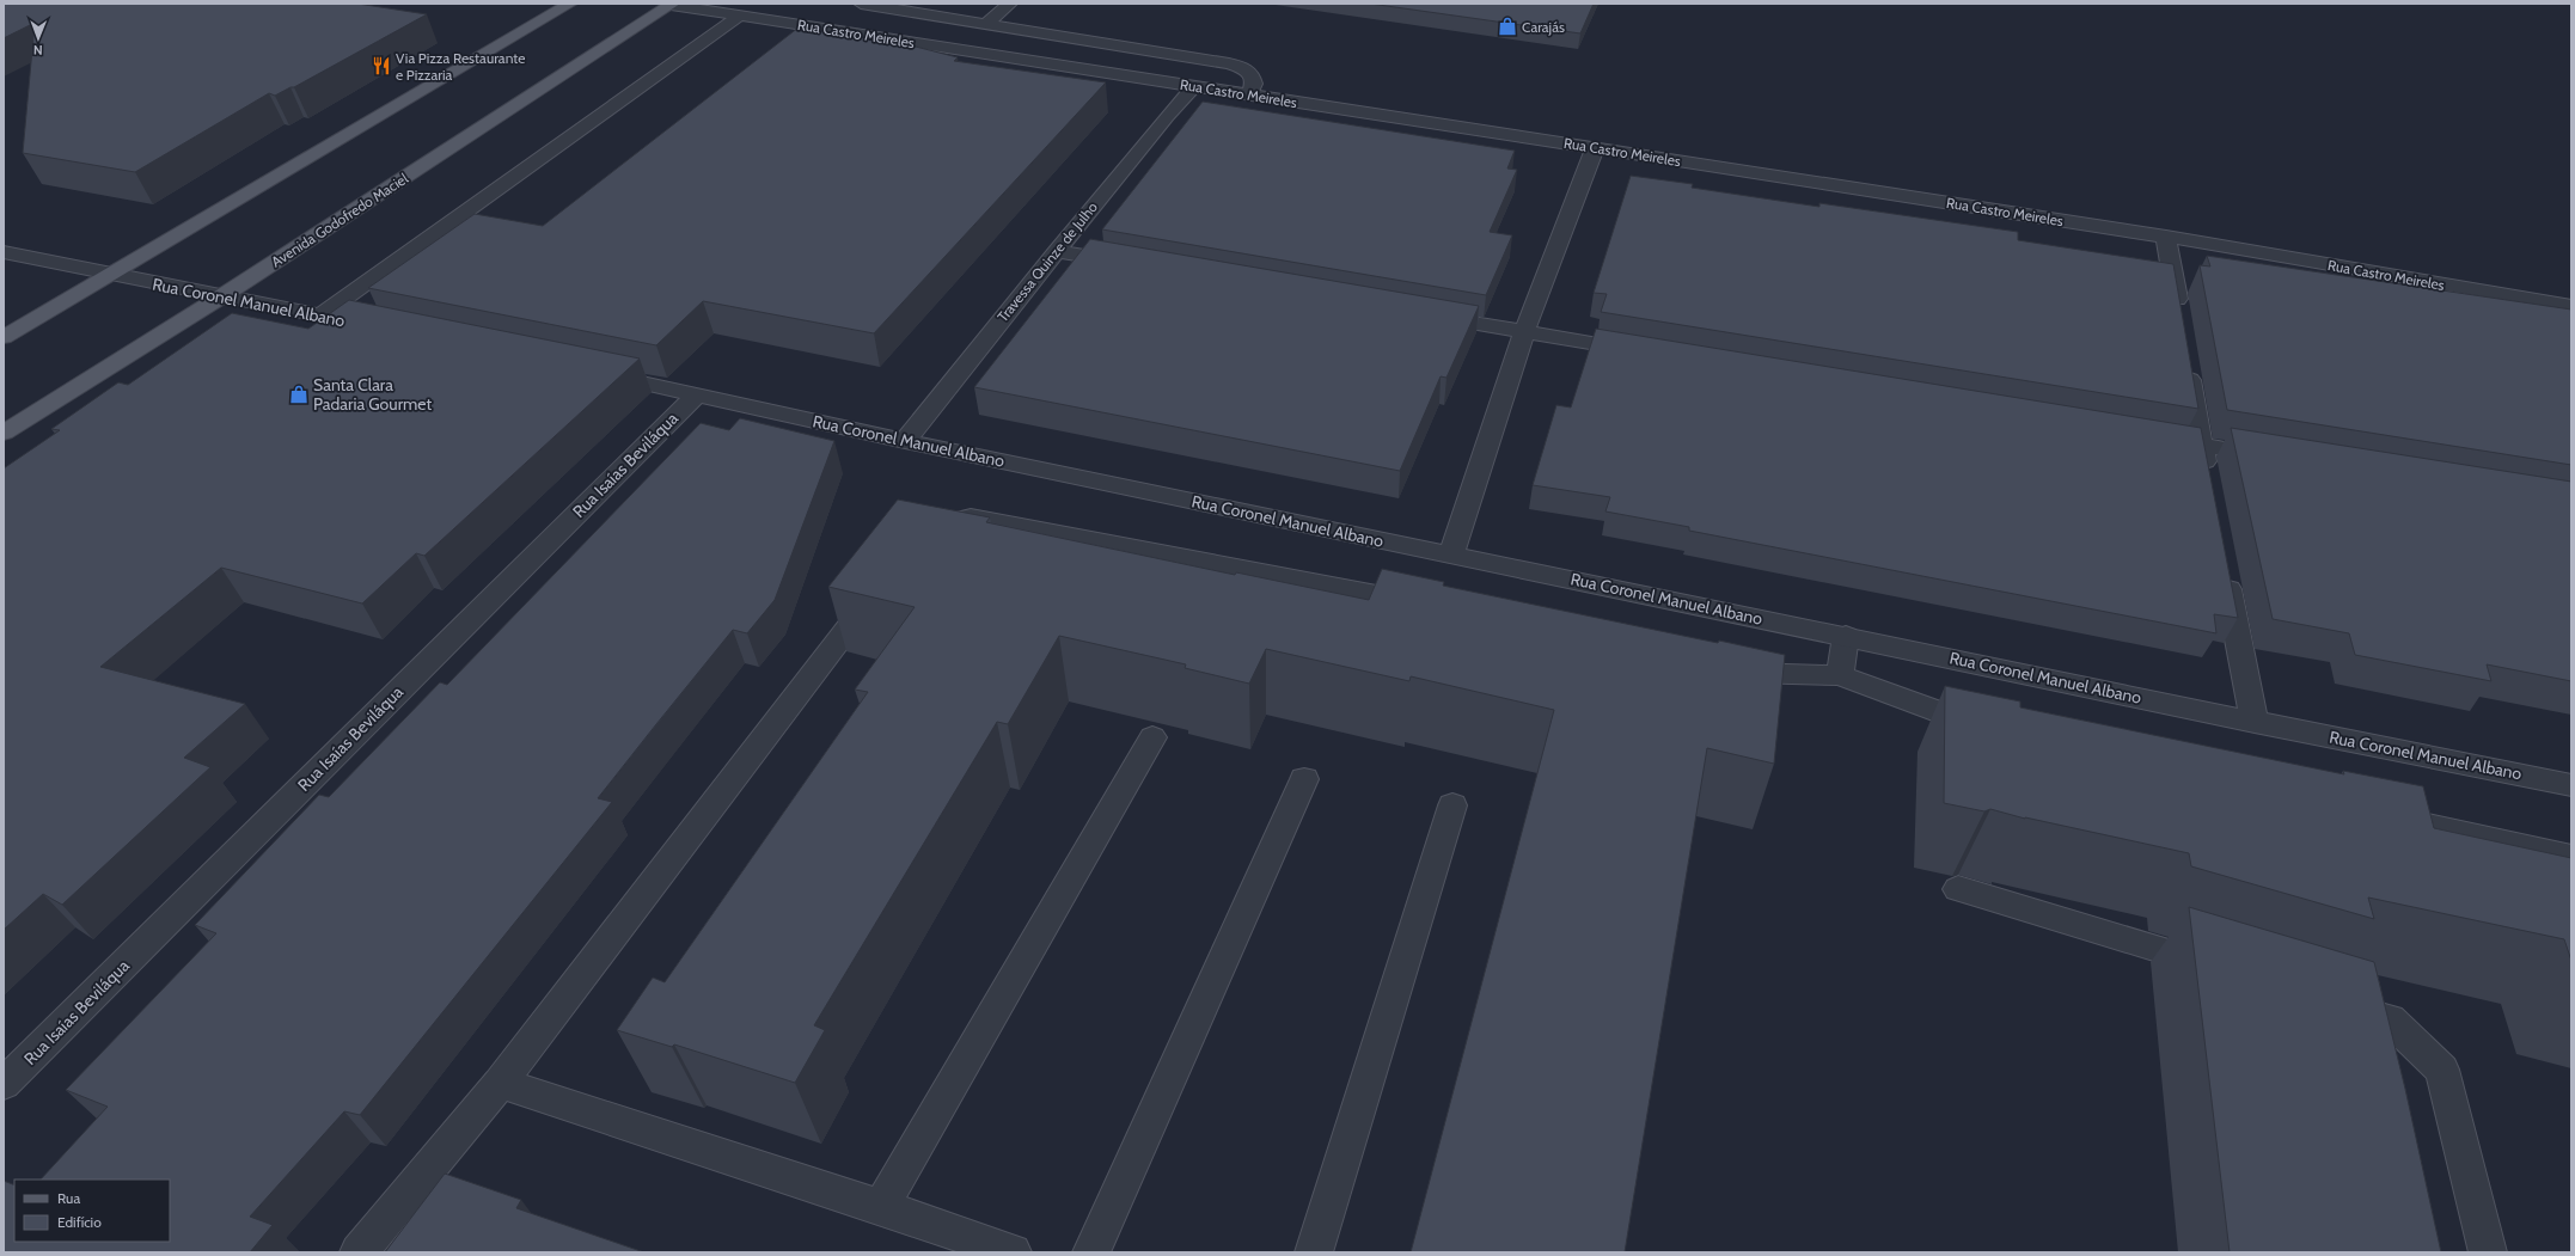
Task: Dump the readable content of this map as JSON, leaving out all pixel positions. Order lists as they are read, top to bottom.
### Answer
{
  "streets": {
    "main road": ["Avenida Godofredo Maciel"],
    "street": [
      "Rua Castro Meireles",
      "Travessa Quinze de Julho",
      "Rua Coronel Manuel Albano",
      "Rua Isaías Beviláqua"
    ]
  },
  "crossings": [
    ["Rua Castro Meireles", "Avenida Godofredo Maciel"],
    ["Rua Castro Meireles", "Travessa Quinze de Julho"],
    ["Avenida Godofredo Maciel", "Rua Coronel Manuel Albano"],
    ["Travessa Quinze de Julho", "Rua Coronel Manuel Albano"],
    ["Rua Coronel Manuel Albano", "Rua Isaías Beviláqua"]
  ],
  "places": {
    "shop": ["Carajás", "Santa Clara Padaria Gourmet"],
    "restaurant": ["Via Pizza Restaurante e Pizzaria"]
  },
  "legend": ["Rua", "Edifício"],
  "north": "bottom"
}
